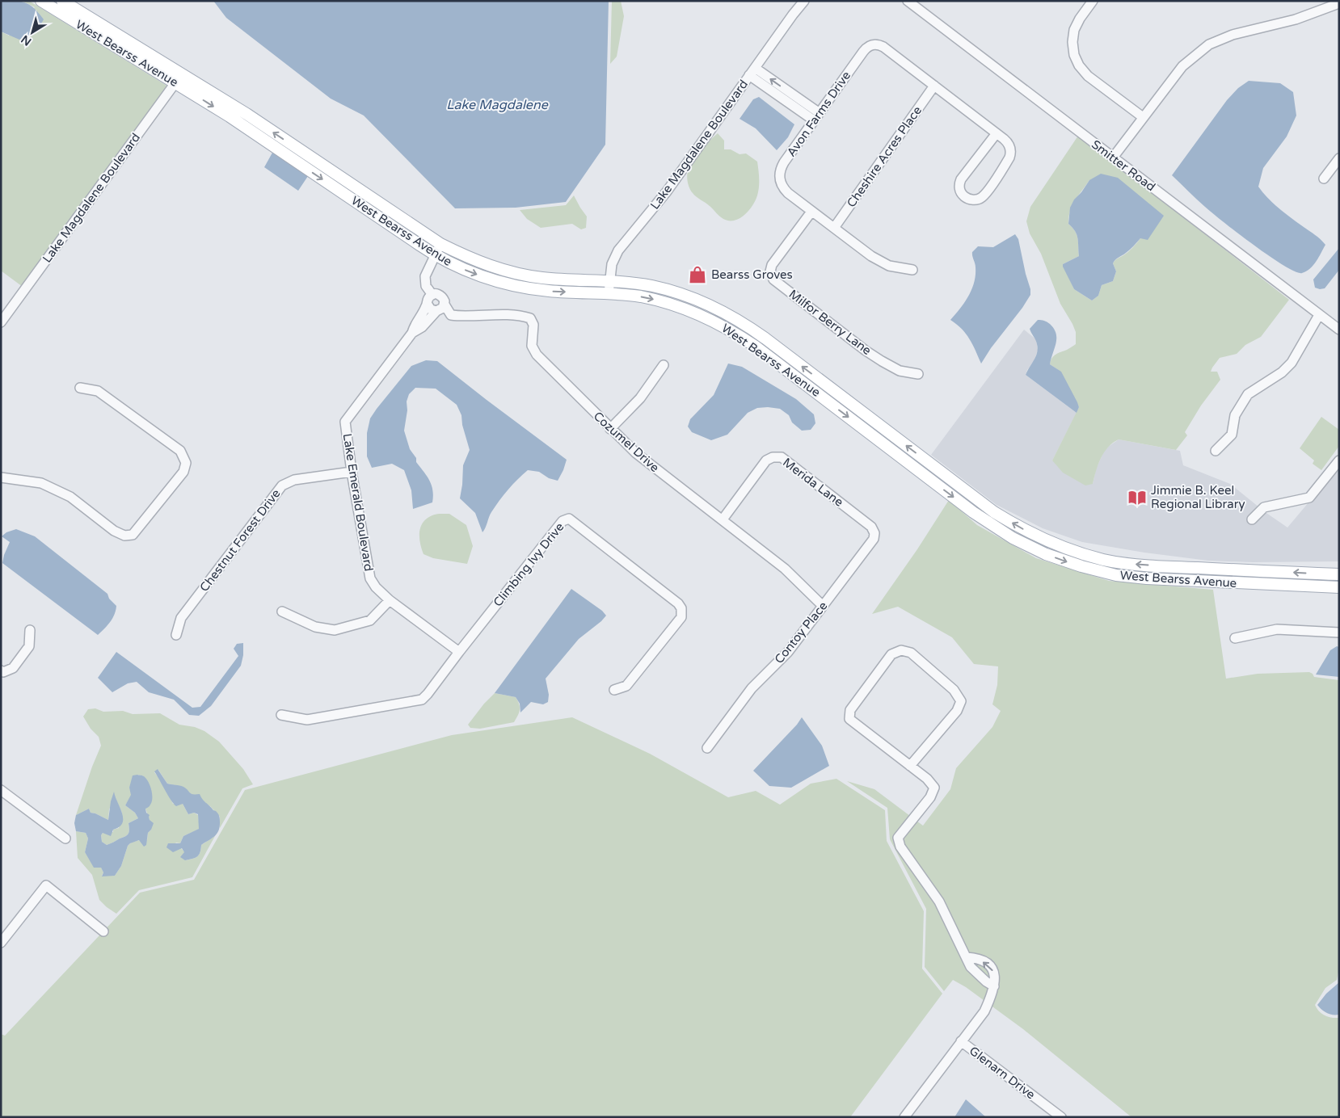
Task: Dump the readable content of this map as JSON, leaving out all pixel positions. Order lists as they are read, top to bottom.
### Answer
{
  "streets": {
    "main road": ["West Bearss Avenue"],
    "street": [
      "Avon Farms Drive",
      "Lake Magdalene Boulevard",
      "Cheshire Acres Place",
      "Smitter Road",
      "Milfor Berry Lane",
      "Cozumel Drive",
      "Merida Lane",
      "Lake Emerald Boulevard",
      "Chestnut Forest Drive",
      "Climbing Ivy Drive",
      "Contoy Place",
      "Glenarn Drive"
    ]
  },
  "crossings": [
    ["West Bearss Avenue", "Lake Magdalene Boulevard"],
    ["Avon Farms Drive", "Cheshire Acres Place"],
    ["Avon Farms Drive", "Milfor Berry Lane"],
    ["Cozumel Drive", "Merida Lane"],
    ["Cozumel Drive", "Lake Emerald Boulevard"],
    ["Cozumel Drive", "Contoy Place"],
    ["Merida Lane", "Contoy Place"],
    ["Lake Emerald Boulevard", "Chestnut Forest Drive"],
    ["Lake Emerald Boulevard", "Climbing Ivy Drive"]
  ],
  "water": ["Lake Magdalene"],
  "places": {
    "shop": ["Bearss Groves"],
    "library": ["Jimmie B. Keel Regional Library"]
  },
  "north": "bottom left"
}
